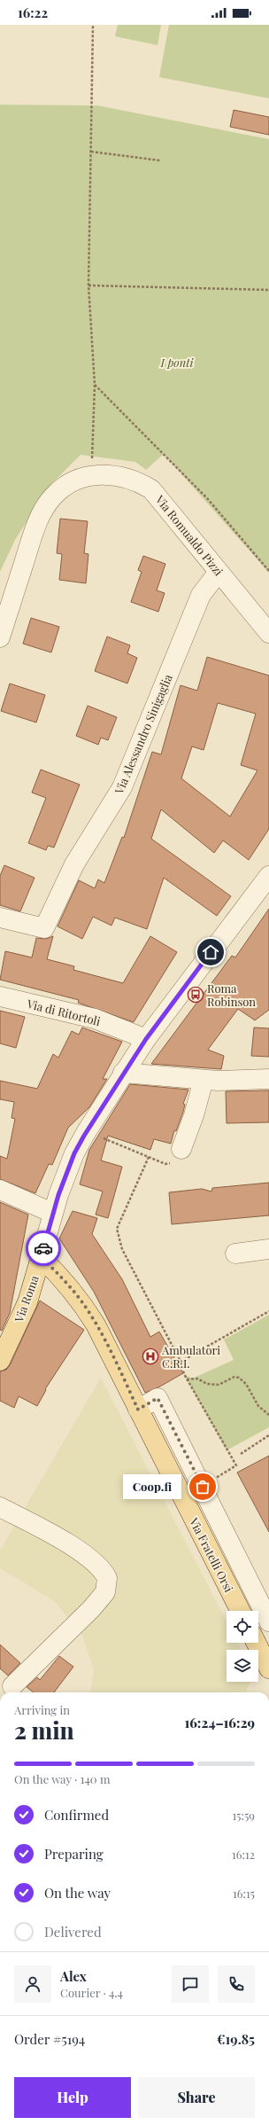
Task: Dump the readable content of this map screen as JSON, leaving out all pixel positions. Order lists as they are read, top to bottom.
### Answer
{
  "streets": {
    "main road": ["Via Roma", "Via Fratelli Orsi"],
    "street": ["Via Romualdo Pizzi", "Via Alessandro Sinigaglia", "Via di Ritortoli"]
  },
  "crossings": [
    ["Via Romualdo Pizzi", "Via Alessandro Sinigaglia"],
    ["Via di Ritortoli", "Via Roma"],
    ["Via Roma", "Via Fratelli Orsi"]
  ],
  "parks": ["I ponti"],
  "places": {
    "bus stop": ["Roma Robinson"],
    "hospital": ["Ambulatori C.R.I."],
    "other": ["Coop.fi"]
  },
  "page": {
    "status": "16:22",
    "bubble": "Coop.fi",
    "heading": ["2 min", "Arriving in", "16:24–16:29"],
    "panel": [
      "Alex",
      "Courier · 4.4",
      "Order #5194",
      "€19.85"
    ],
    "bar": "On the way · 140 m",
    "list": [
      ["Confirmed", "15:59"],
      ["Preparing", "16:12"],
      ["On the way", "16:15"],
      "Delivered"
    ],
    "buttons": ["Help", "Share"]
  }
}
